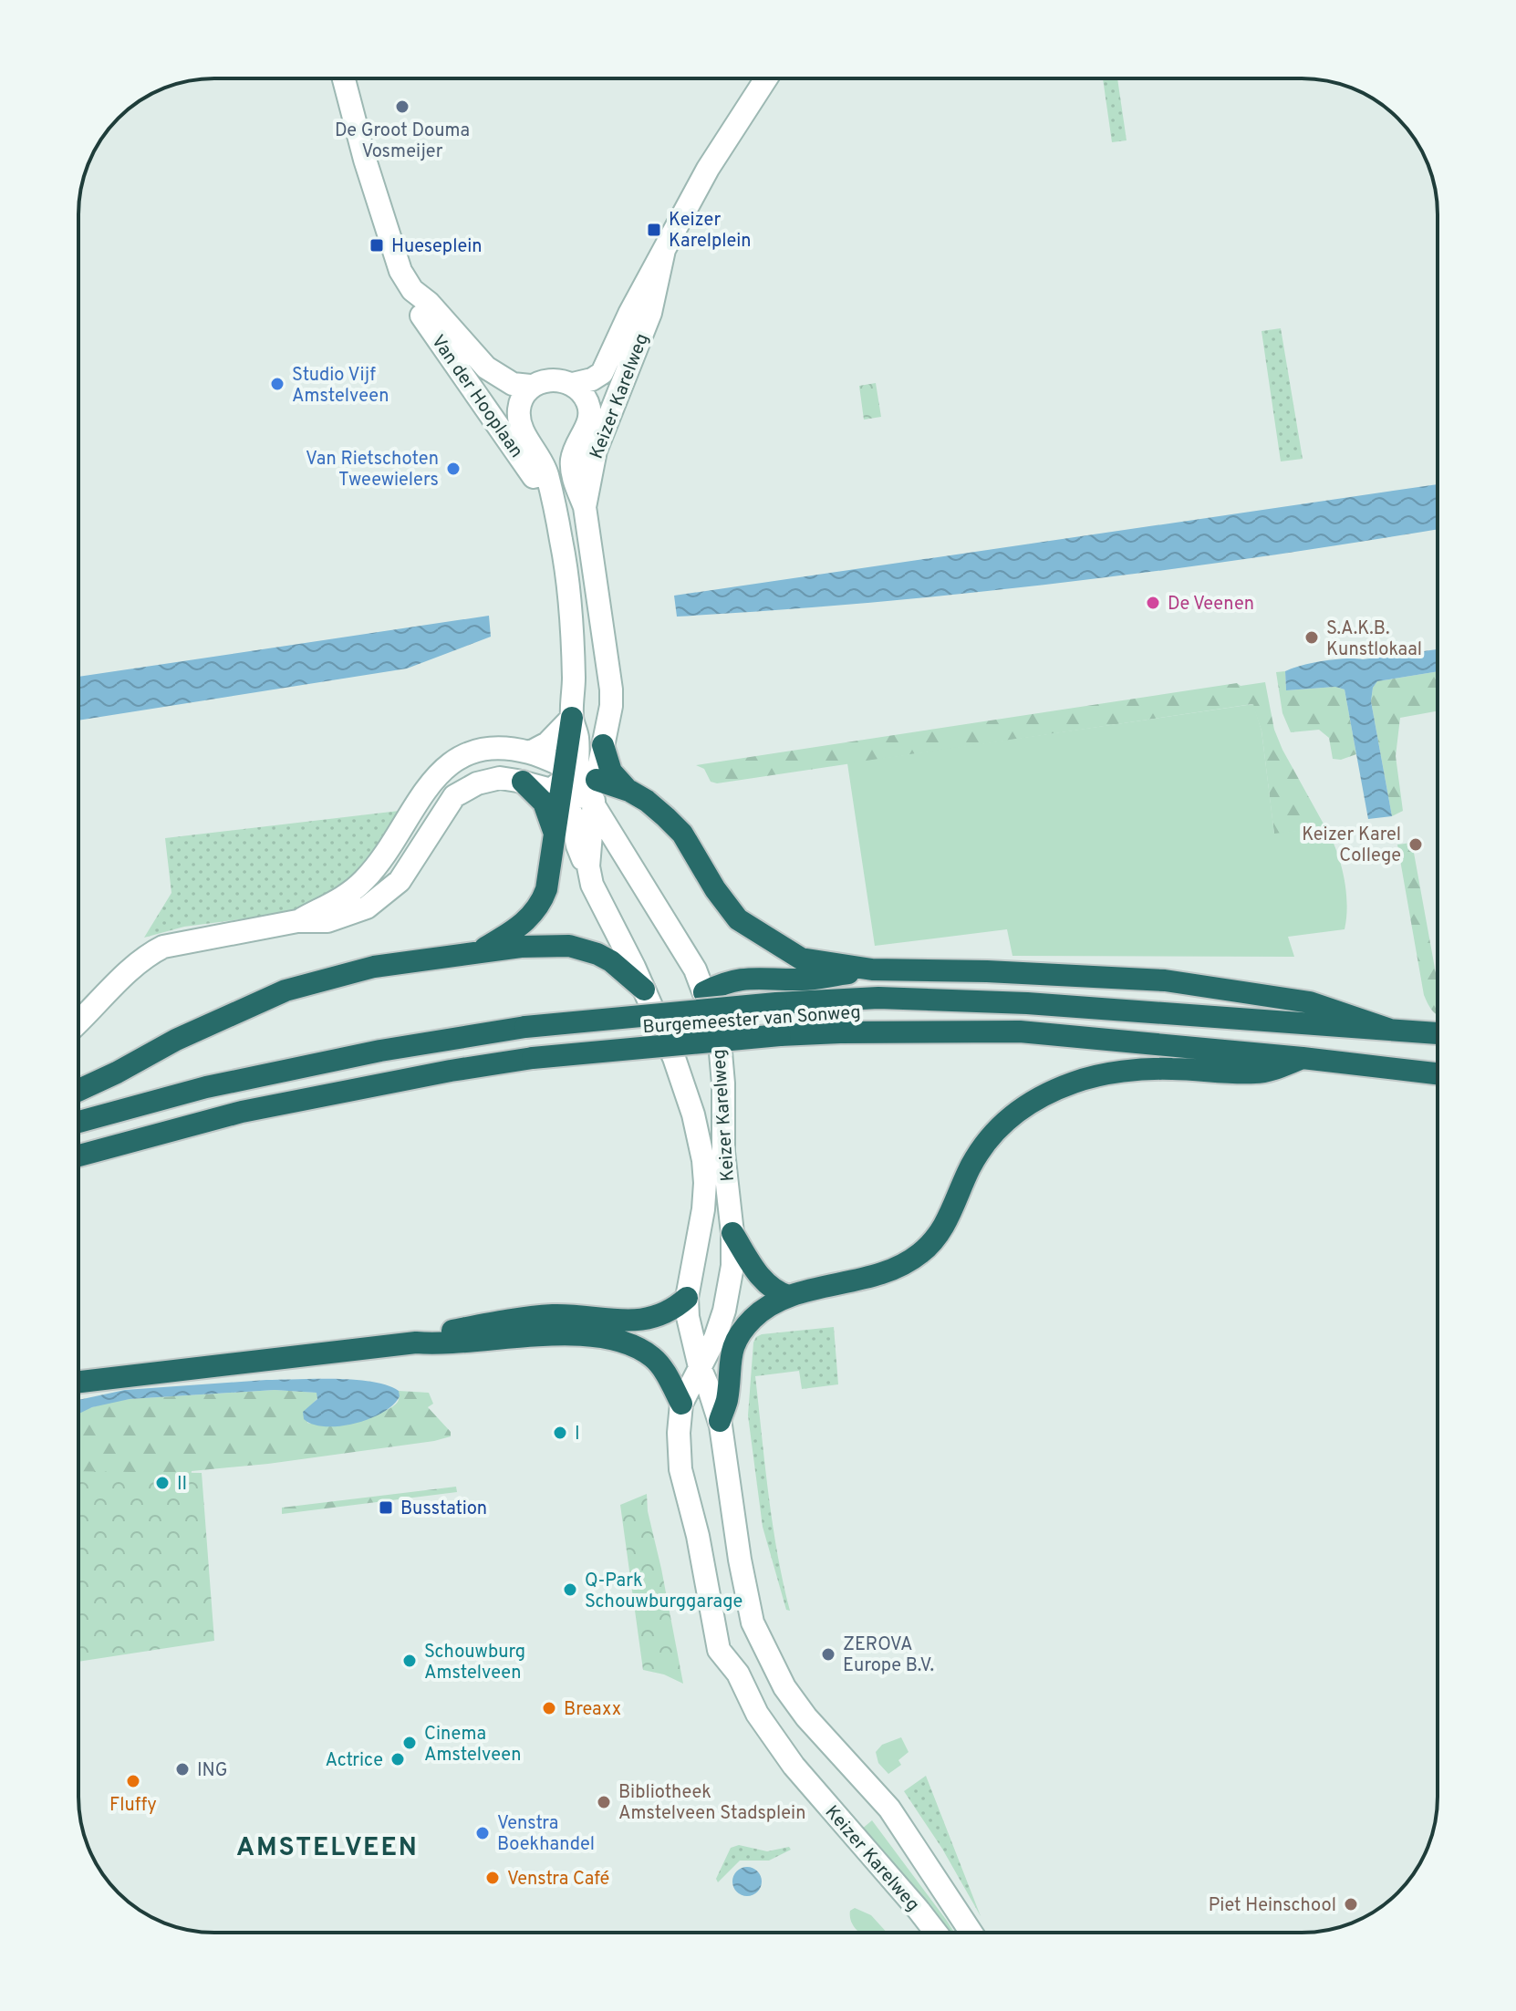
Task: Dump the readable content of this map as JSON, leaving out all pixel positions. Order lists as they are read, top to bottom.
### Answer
{
  "streets": {
    "highway": ["Burgemeester van Sonweg"],
    "main road": ["Van der Hooplaan", "Keizer Karelweg"]
  },
  "districts": ["AMSTELVEEN"],
  "places": {
    "other": [
      "De Groot Douma Vosmeijer",
      "Studio Vijf Amstelveen",
      "Van Rietschoten Tweewielers",
      "De Veenen",
      "S.A.K.B. Kunstlokaal",
      "Keizer Karel College",
      "I",
      "II",
      "Q-Park Schouwburggarage",
      "ZEROVA Europe B.V.",
      "Schouwburg Amstelveen",
      "Breaxx",
      "Cinema Amstelveen",
      "Actrice",
      "ING",
      "Fluffy",
      "Bibliotheek Amstelveen Stadsplein",
      "Venstra Boekhandel",
      "Venstra Café",
      "Piet Heinschool"
    ],
    "transit": ["Keizer Karelplein", "Hueseplein", "Busstation"]
  }
}
